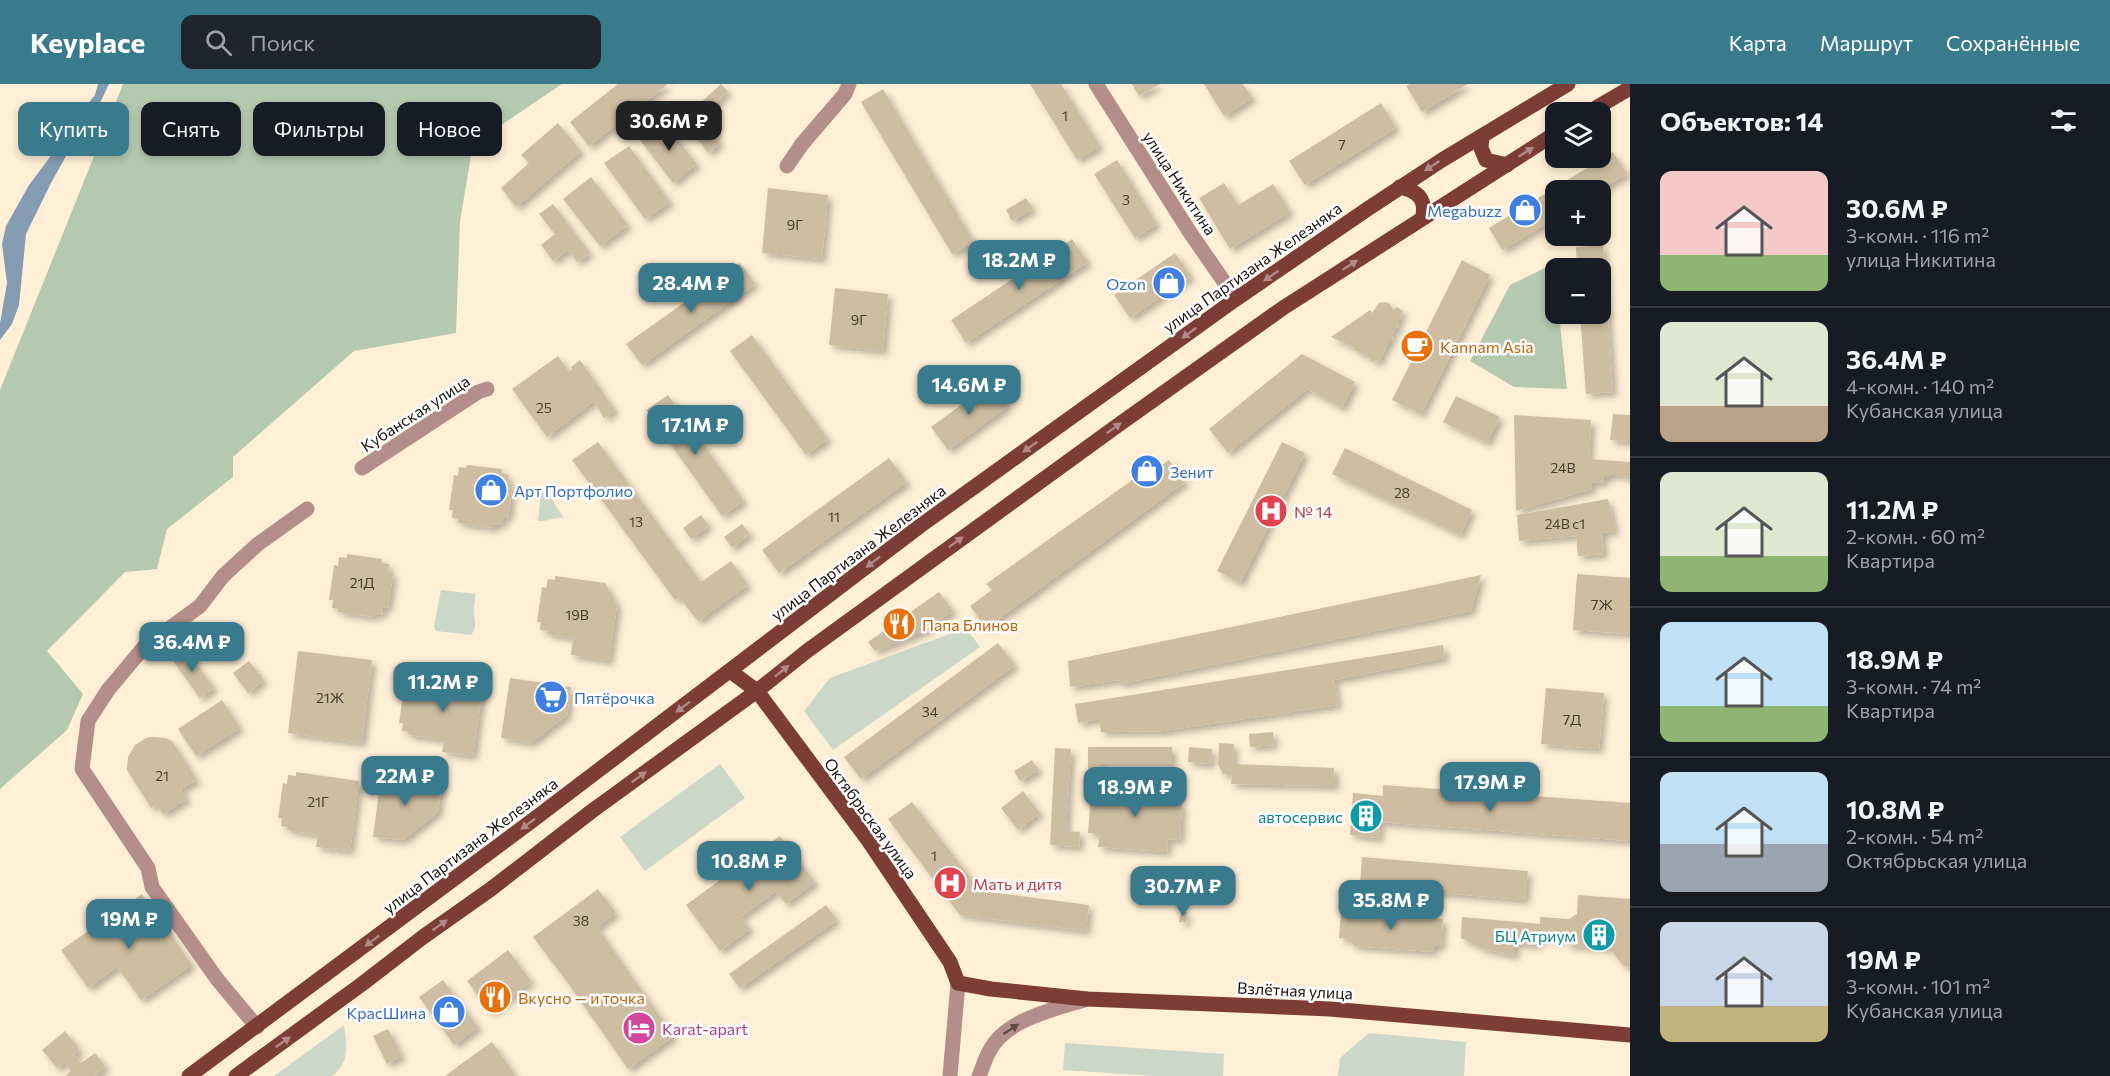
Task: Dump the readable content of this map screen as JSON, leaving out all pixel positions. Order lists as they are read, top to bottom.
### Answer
{
  "streets": {
    "main road": ["улица Партизана Железняка", "Октябрьская улица", "Взлётная улица"],
    "street": ["улица Никитина", "Кубанская улица"]
  },
  "crossings": [
    ["улица Никитина", "улица Партизана Железняка"],
    ["улица Партизана Железняка", "Октябрьская улица"],
    ["Октябрьская улица", "Взлётная улица"]
  ],
  "places": {
    "shop": [
      "Megabuzz",
      "Ozon",
      "Зенит",
      "Арт Портфолио",
      "КрасШина"
    ],
    "cafe": ["Kannam Asia"],
    "hospital": ["№ 14", "Мать и дитя"],
    "restaurant": ["Папа Блинов", "Вкусно — и точка"],
    "supermarket": ["Пятёрочка"],
    "building": ["автосервис", "БЦ Атриум"],
    "hotel": ["Karat-apart"]
  },
  "house_numbers": [
    "1",
    "7",
    "3",
    "9Г",
    "9Г",
    "25",
    "24В",
    "28",
    "11",
    "13",
    "24В с1",
    "21Д",
    "7Ж",
    "19В",
    "21Ж",
    "34",
    "7Д",
    "21",
    "21Г",
    "1",
    "38"
  ],
  "page": {
    "header": "Keyplace",
    "search": "Поиск",
    "nav": ["Карта", "Маршрут", "Сохранённые"],
    "heading": "Объектов: 14",
    "price": [
      "30.6M ₽",
      "18.2M ₽",
      "28.4M ₽",
      "14.6M ₽",
      "17.1M ₽",
      "36.4M ₽",
      "11.2M ₽",
      "22M ₽",
      "17.9M ₽",
      "18.9M ₽",
      "10.8M ₽",
      "30.7M ₽",
      "35.8M ₽",
      "19M ₽"
    ],
    "map_buttons": ["+", "−"],
    "chip": [
      "Купить",
      "Снять",
      "Фильтры",
      "Новое"
    ],
    "list": [
      {
        "name": "30.6M ₽",
        "note": "3-комн. · 116 m² · улица Никитина"
      },
      {
        "name": "36.4M ₽",
        "note": "4-комн. · 140 m² · Кубанская улица"
      },
      {
        "name": "11.2M ₽",
        "note": "2-комн. · 60 m² · Квартира"
      },
      {
        "name": "18.9M ₽",
        "note": "3-комн. · 74 m² · Квартира"
      },
      {
        "name": "10.8M ₽",
        "note": "2-комн. · 54 m² · Октябрьская улица"
      },
      {
        "name": "19M ₽",
        "note": "3-комн. · 101 m² · Кубанская улица"
      }
    ]
  }
}
